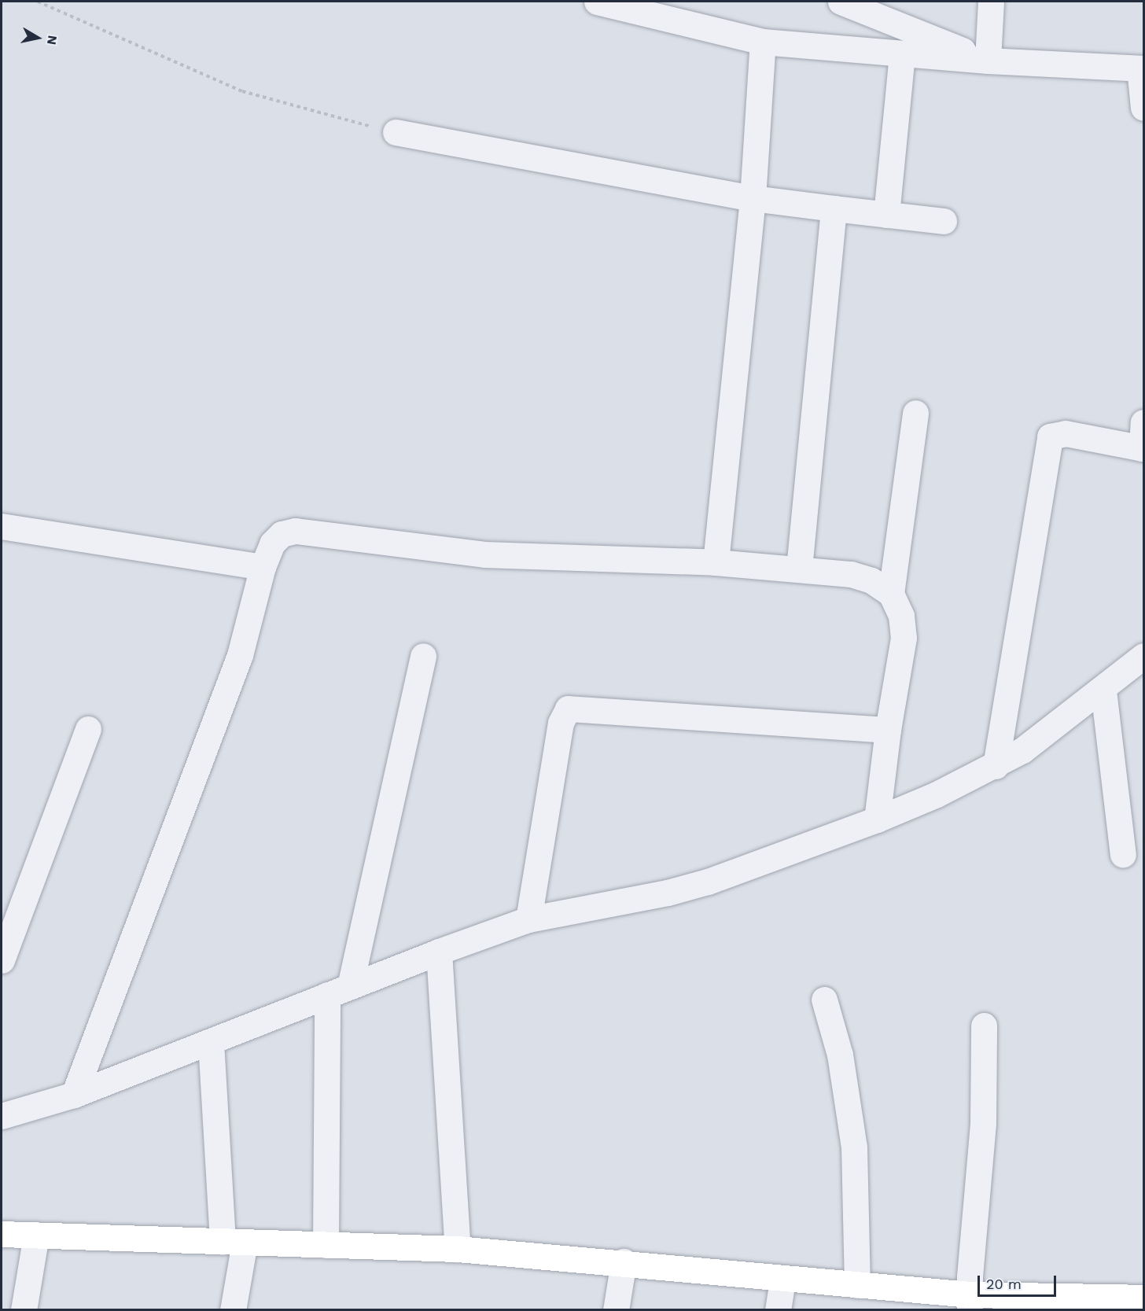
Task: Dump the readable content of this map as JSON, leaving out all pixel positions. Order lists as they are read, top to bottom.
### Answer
{
  "scale_bar": "20 m",
  "north": "right"
}
